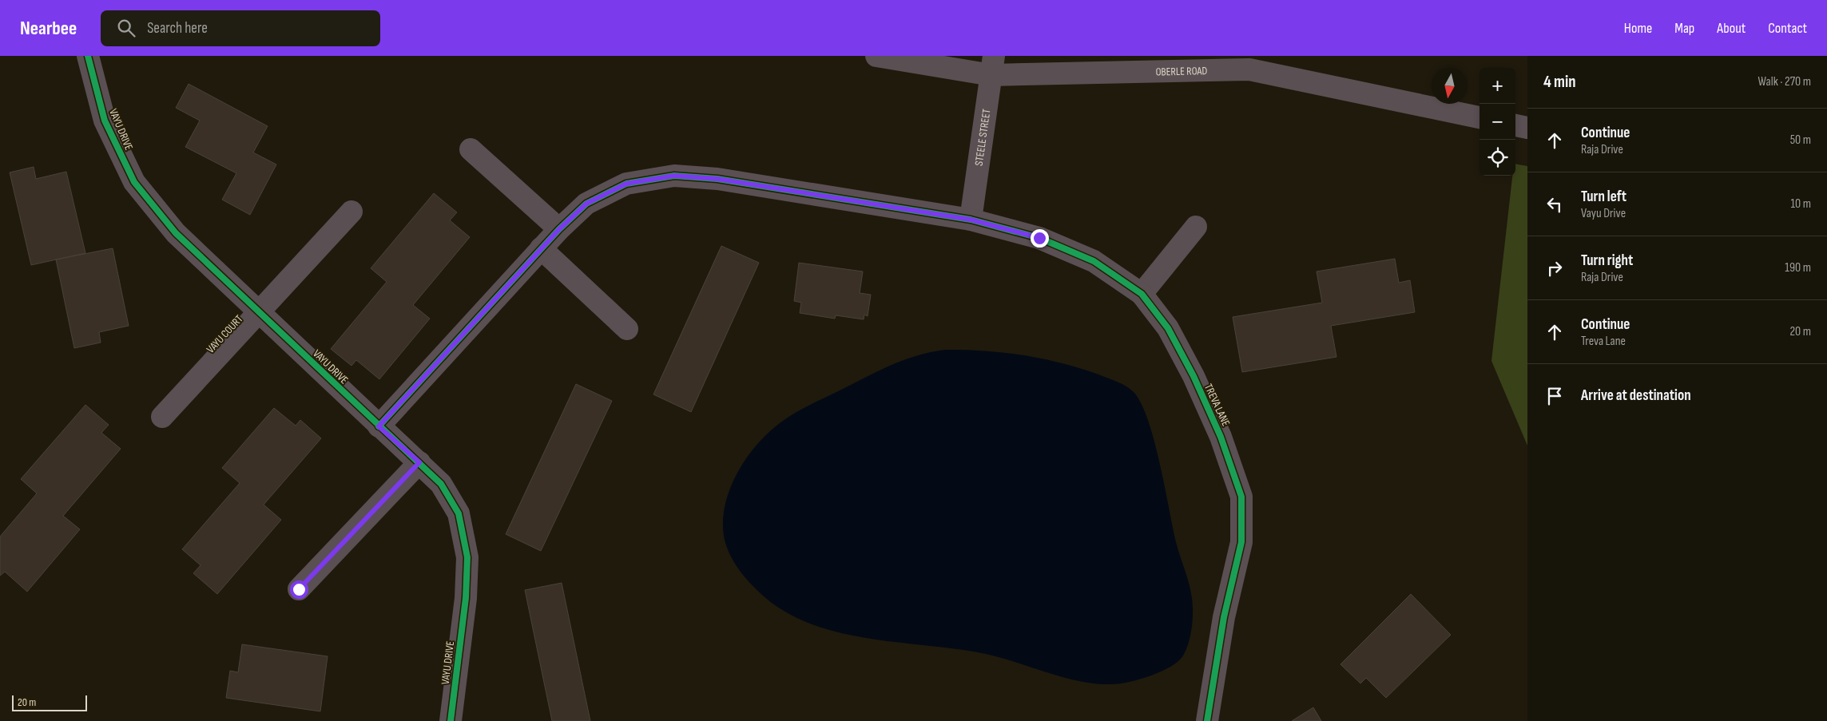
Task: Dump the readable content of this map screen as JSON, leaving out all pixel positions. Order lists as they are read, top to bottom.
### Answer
{
  "streets": {
    "street": [
      "OBERLE ROAD",
      "VAYU DRIVE",
      "STEELE STREET",
      "VAYU COURT",
      "TREVA LANE"
    ]
  },
  "crossings": [
    ["OBERLE ROAD", "STEELE STREET"],
    ["VAYU DRIVE", "VAYU COURT"],
    ["VAYU DRIVE", "TREVA LANE"],
    ["STEELE STREET", "TREVA LANE"]
  ],
  "scale_bar": "20 m",
  "north": "bottom",
  "page": {
    "header": "Nearbee",
    "search": "Search here",
    "nav": [
      "Home",
      "Map",
      "About",
      "Contact"
    ],
    "heading": ["4 min", "Walk · 270 m"],
    "map_buttons": ["+", "−"],
    "list": [
      ["Continue", "Raja Drive", "50 m"],
      ["Turn left", "Vayu Drive", "10 m"],
      ["Turn right", "Raja Drive", "190 m"],
      ["Continue", "Treva Lane", "20 m"],
      "Arrive at destination"
    ],
    "scale": "20 m"
  }
}
